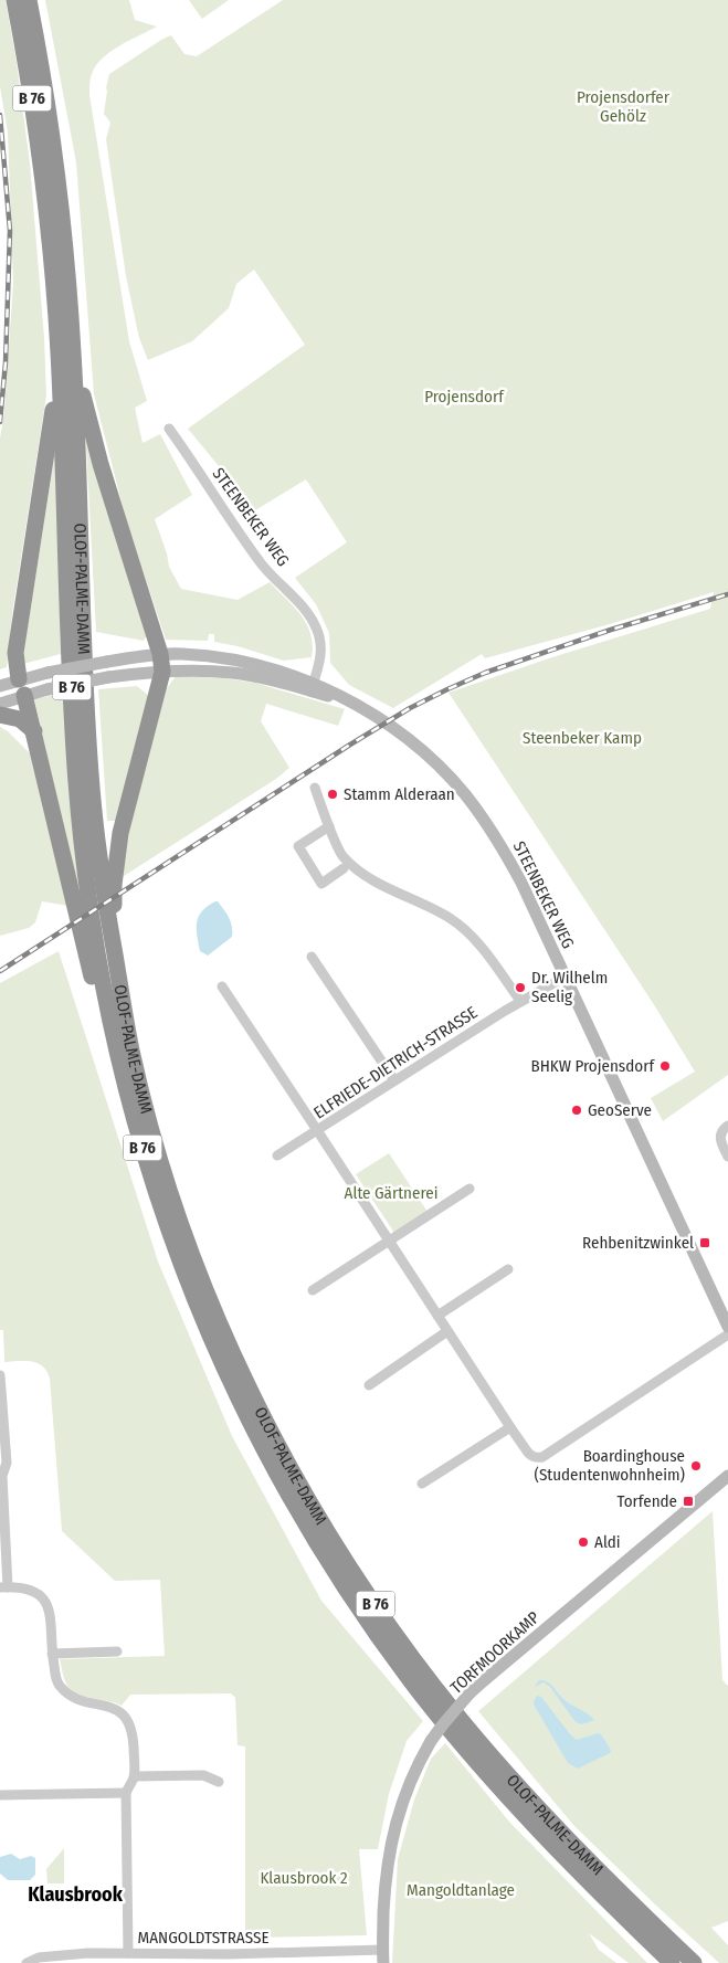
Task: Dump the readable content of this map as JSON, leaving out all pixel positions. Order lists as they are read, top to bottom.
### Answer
{
  "streets": {
    "highway": ["B 76", "OLOF-PALME-DAMM"],
    "main road": ["STEENBEKER WEG", "TORFMOORKAMP"],
    "street": ["ELFRIEDE-DIETRICH-STRASSE", "MANGOLDTSTRASSE"]
  },
  "crossings": [
    ["STEENBEKER WEG", "ELFRIEDE-DIETRICH-STRASSE"],
    ["TORFMOORKAMP", "MANGOLDTSTRASSE"]
  ],
  "districts": ["Klausbrook"],
  "parks": [
    "Projensdorfer Gehölz",
    "Projensdorf",
    "Steenbeker Kamp",
    "Alte Gärtnerei",
    "Klausbrook 2",
    "Mangoldtanlage"
  ],
  "places": {
    "other": [
      "Stamm Alderaan",
      "Dr. Wilhelm Seelig",
      "BHKW Projensdorf",
      "GeoServe",
      "Boardinghouse (Studentenwohnheim)",
      "Aldi"
    ],
    "transit": ["Rehbenitzwinkel", "Torfende"]
  }
}
